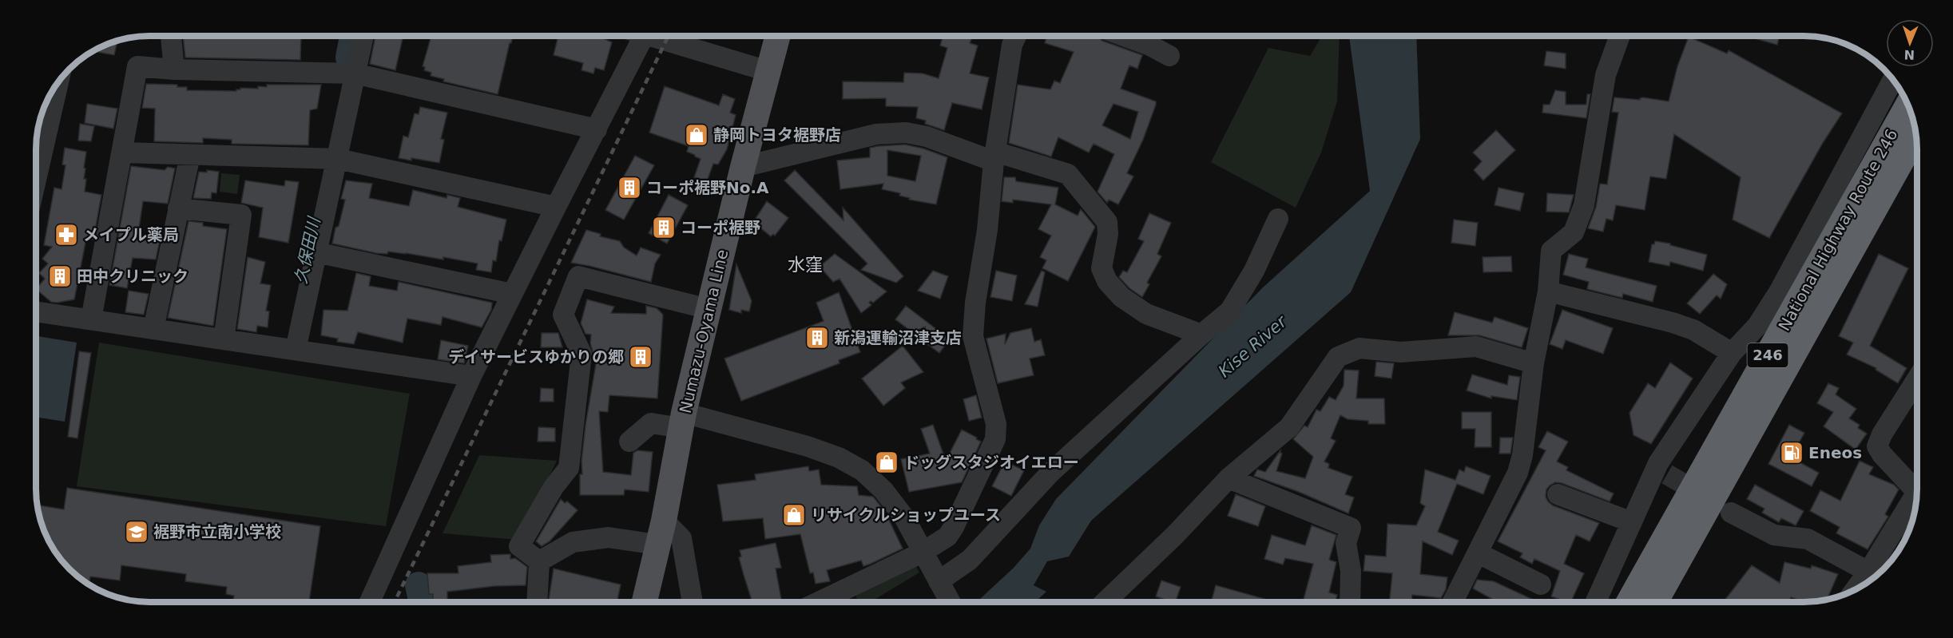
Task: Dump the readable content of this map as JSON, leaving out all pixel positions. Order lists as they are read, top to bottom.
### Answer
{
  "streets": {
    "highway": ["National Highway Route 246", "246"],
    "main road": ["Numazu-Oyama Line"]
  },
  "districts": ["水窪"],
  "water": ["久保田川", "Kise River"],
  "places": {
    "shop": ["静岡トヨタ裾野店", "ドッグスタジオイエロー", "リサイクルショップユース"],
    "building": [
      "コーポ裾野No.A",
      "コーポ裾野",
      "田中クリニック",
      "新潟運輸沼津支店",
      "デイサービスゆかりの郷"
    ],
    "pharmacy": ["メイプル薬局"],
    "fuel station": ["Eneos"],
    "school or university": ["裾野市立南小学校"]
  },
  "north": "bottom"
}
